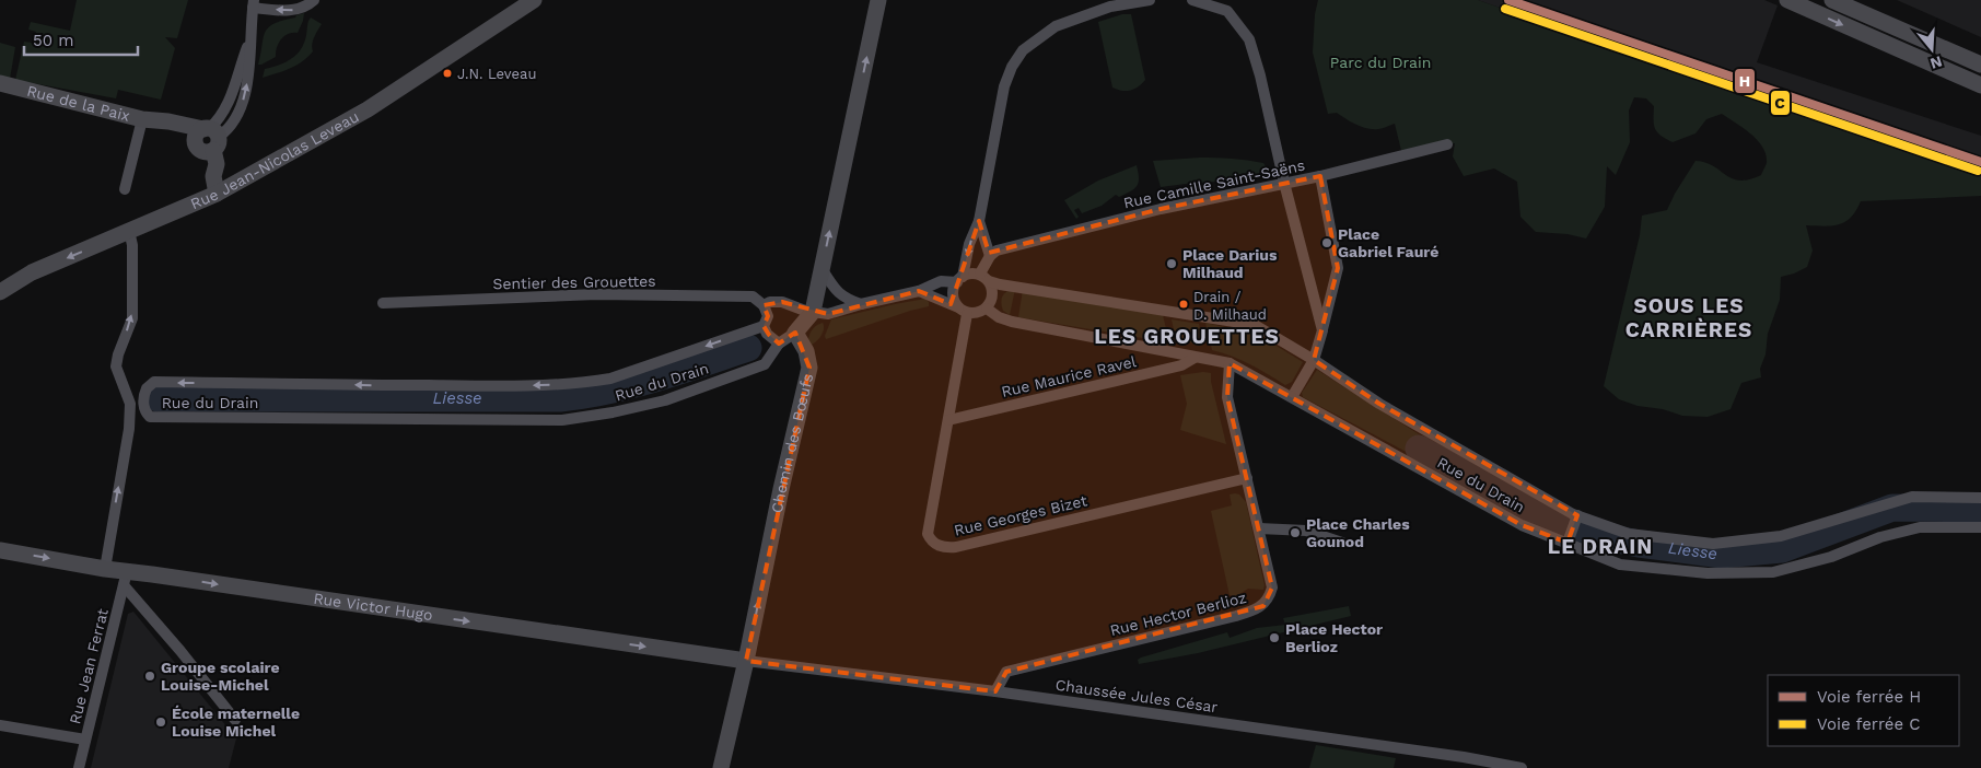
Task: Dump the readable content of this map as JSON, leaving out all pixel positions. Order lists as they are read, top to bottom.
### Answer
{
  "streets": {
    "street": [
      "Rue de la Paix",
      "Rue Jean-Nicolas Leveau",
      "Rue Camille Saint-Saëns",
      "Sentier des Grouettes",
      "Rue Maurice Ravel",
      "Rue du Drain",
      "Chemin des Bœufs",
      "Rue Georges Bizet",
      "Rue Victor Hugo",
      "Rue Hector Berlioz",
      "Rue Jean Ferrat",
      "Chaussée Jules César"
    ]
  },
  "crossings": [
    ["Rue Maurice Ravel", "Rue du Drain"],
    ["Rue Maurice Ravel", "Rue Georges Bizet"],
    ["Rue du Drain", "Rue Georges Bizet"],
    ["Rue du Drain", "Rue Hector Berlioz"],
    ["Chemin des Bœufs", "Rue Victor Hugo"],
    ["Chemin des Bœufs", "Chaussée Jules César"],
    ["Rue Georges Bizet", "Rue Hector Berlioz"],
    ["Rue Victor Hugo", "Rue Jean Ferrat"],
    ["Rue Victor Hugo", "Chaussée Jules César"],
    ["Rue Hector Berlioz", "Chaussée Jules César"]
  ],
  "one_way": ["Chemin des Bœufs", "Rue Victor Hugo"],
  "districts": ["SOUS LES CARRIÈRES", "LES GROUETTES", "LE DRAIN"],
  "water": ["Liesse"],
  "parks": ["Parc du Drain"],
  "places": [
    "J.N. Leveau",
    "Place Gabriel Fauré",
    "Place Darius Milhaud",
    "Drain / D. Milhaud",
    "Place Charles Gounod",
    "Place Hector Berlioz",
    "Groupe scolaire Louise-Michel",
    "École maternelle Louise Michel"
  ],
  "lines": ["rail line H", "rail line C"],
  "legend": ["Voie ferrée H", "Voie ferrée C"],
  "scale_bar": "50 m",
  "north": "bottom"
}
